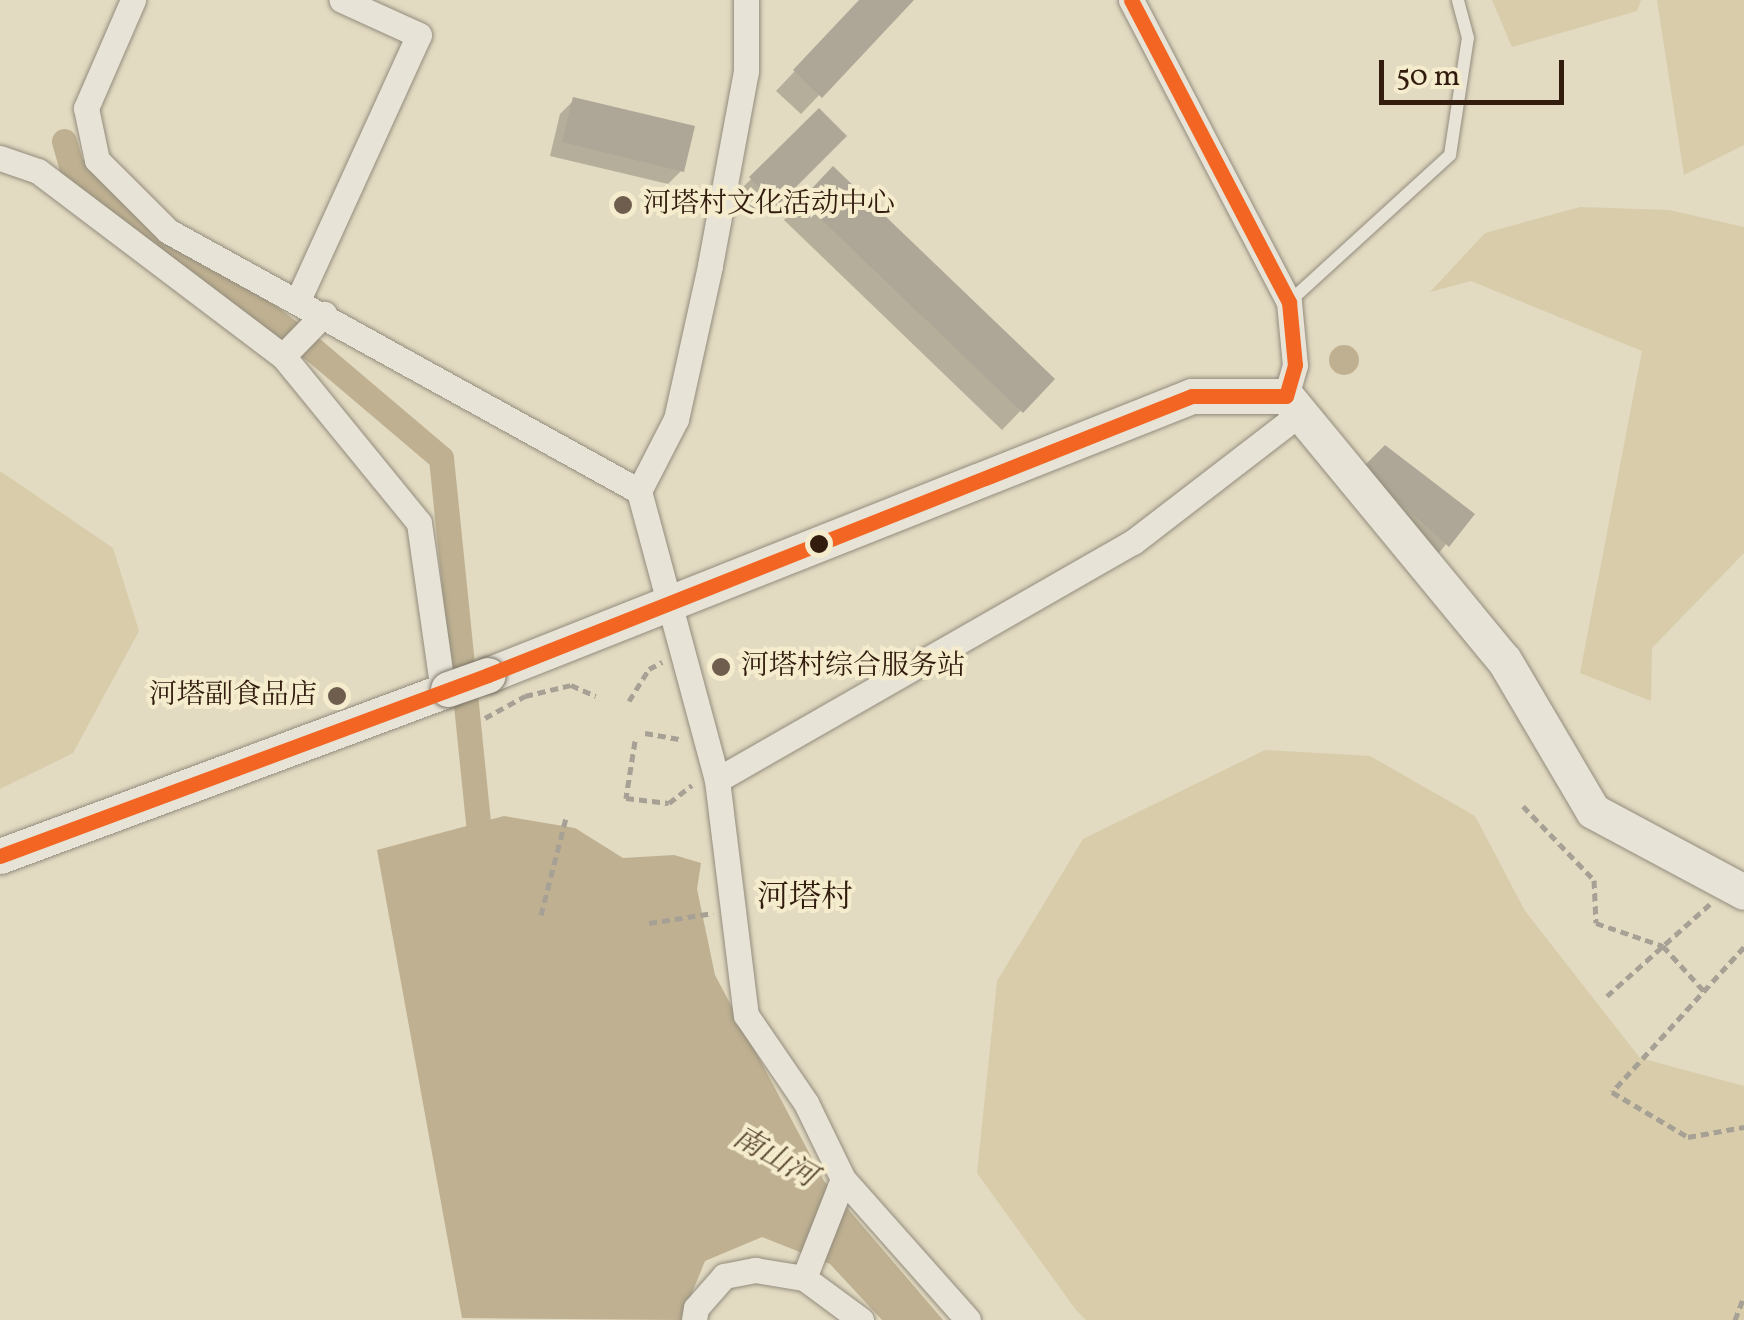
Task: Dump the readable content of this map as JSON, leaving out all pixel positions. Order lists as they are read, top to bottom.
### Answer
{
  "districts": ["河塔村"],
  "water": ["南山河"],
  "places": ["河塔村文化活动中心", "河塔村综合服务站", "河塔副食品店"],
  "scale_bar": "50 m"
}
